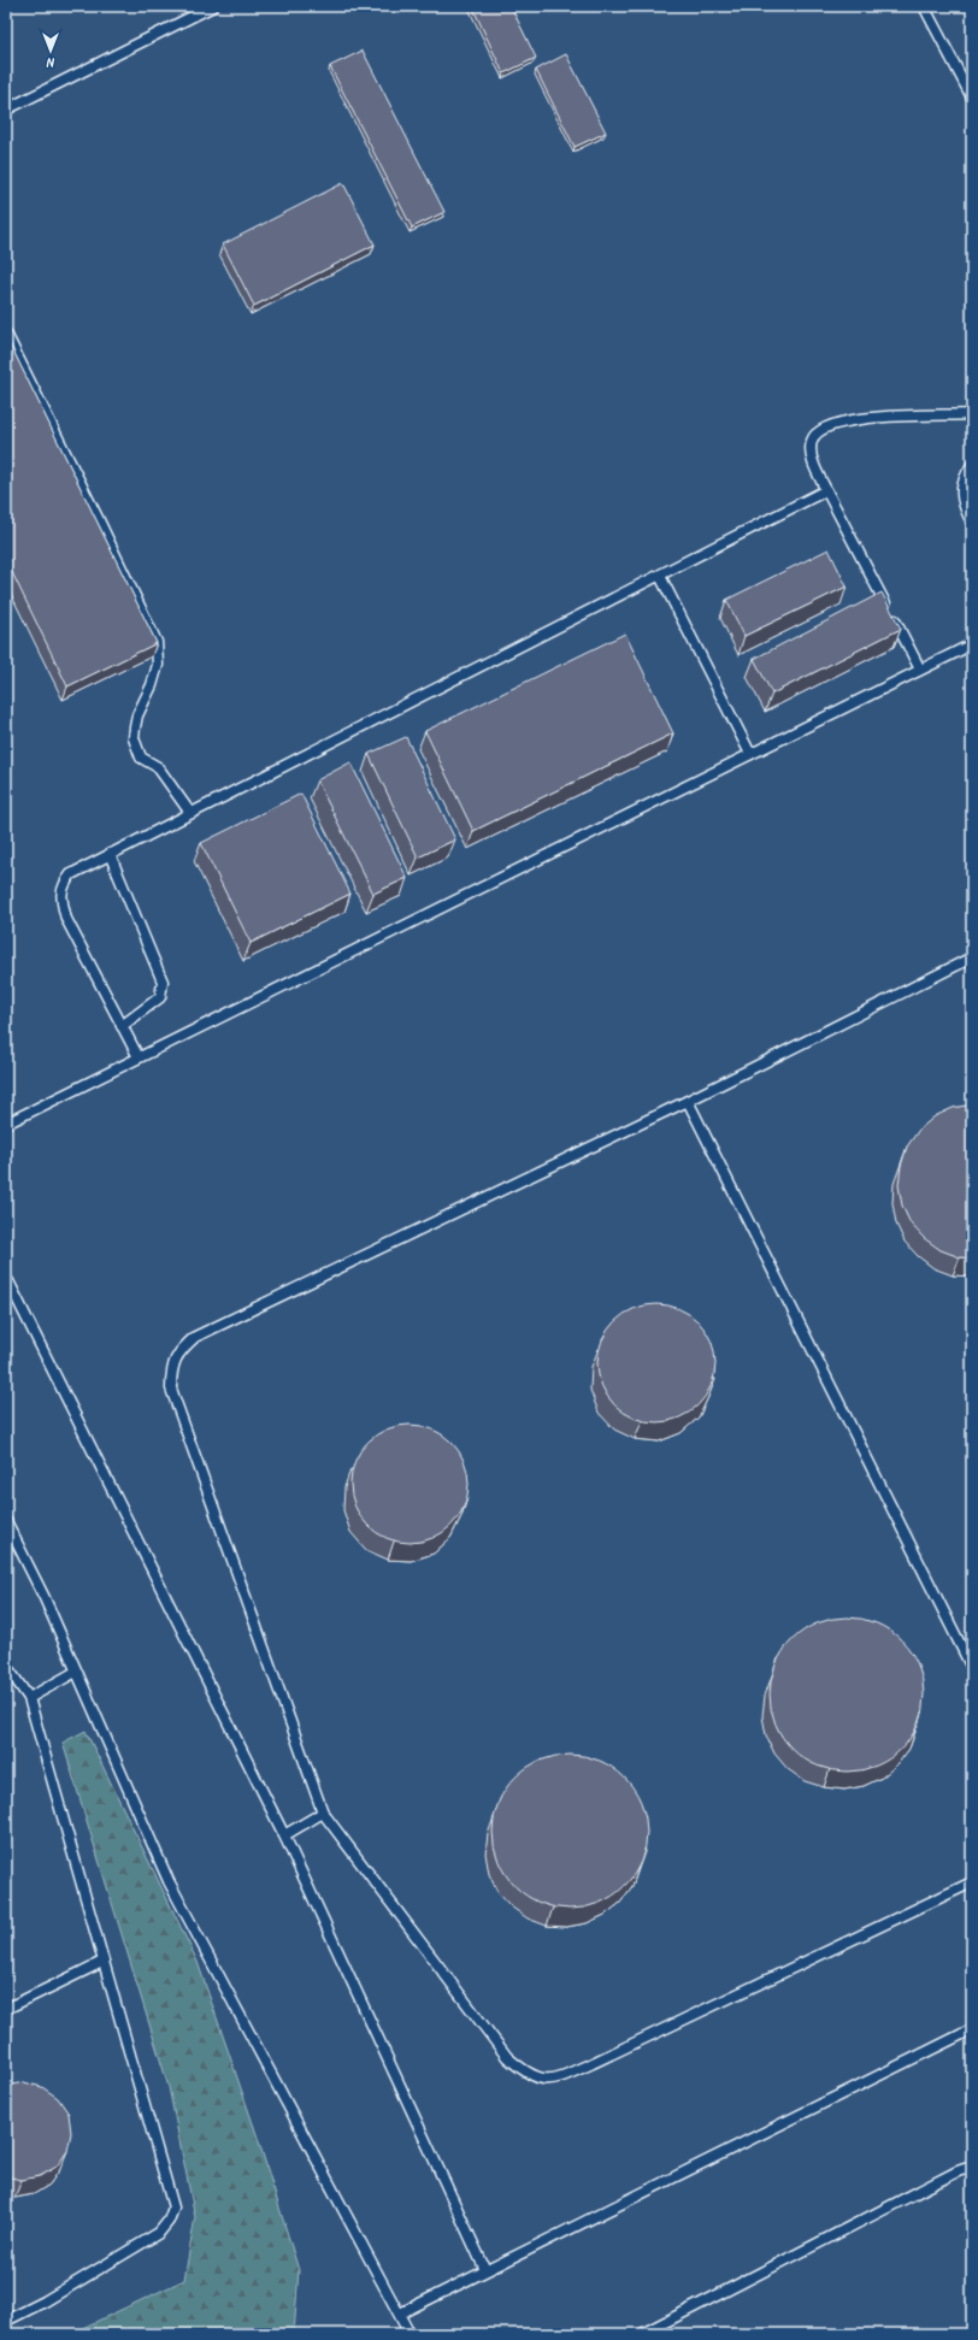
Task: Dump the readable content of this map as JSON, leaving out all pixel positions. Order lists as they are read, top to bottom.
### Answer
{
  "north": "bottom"
}
